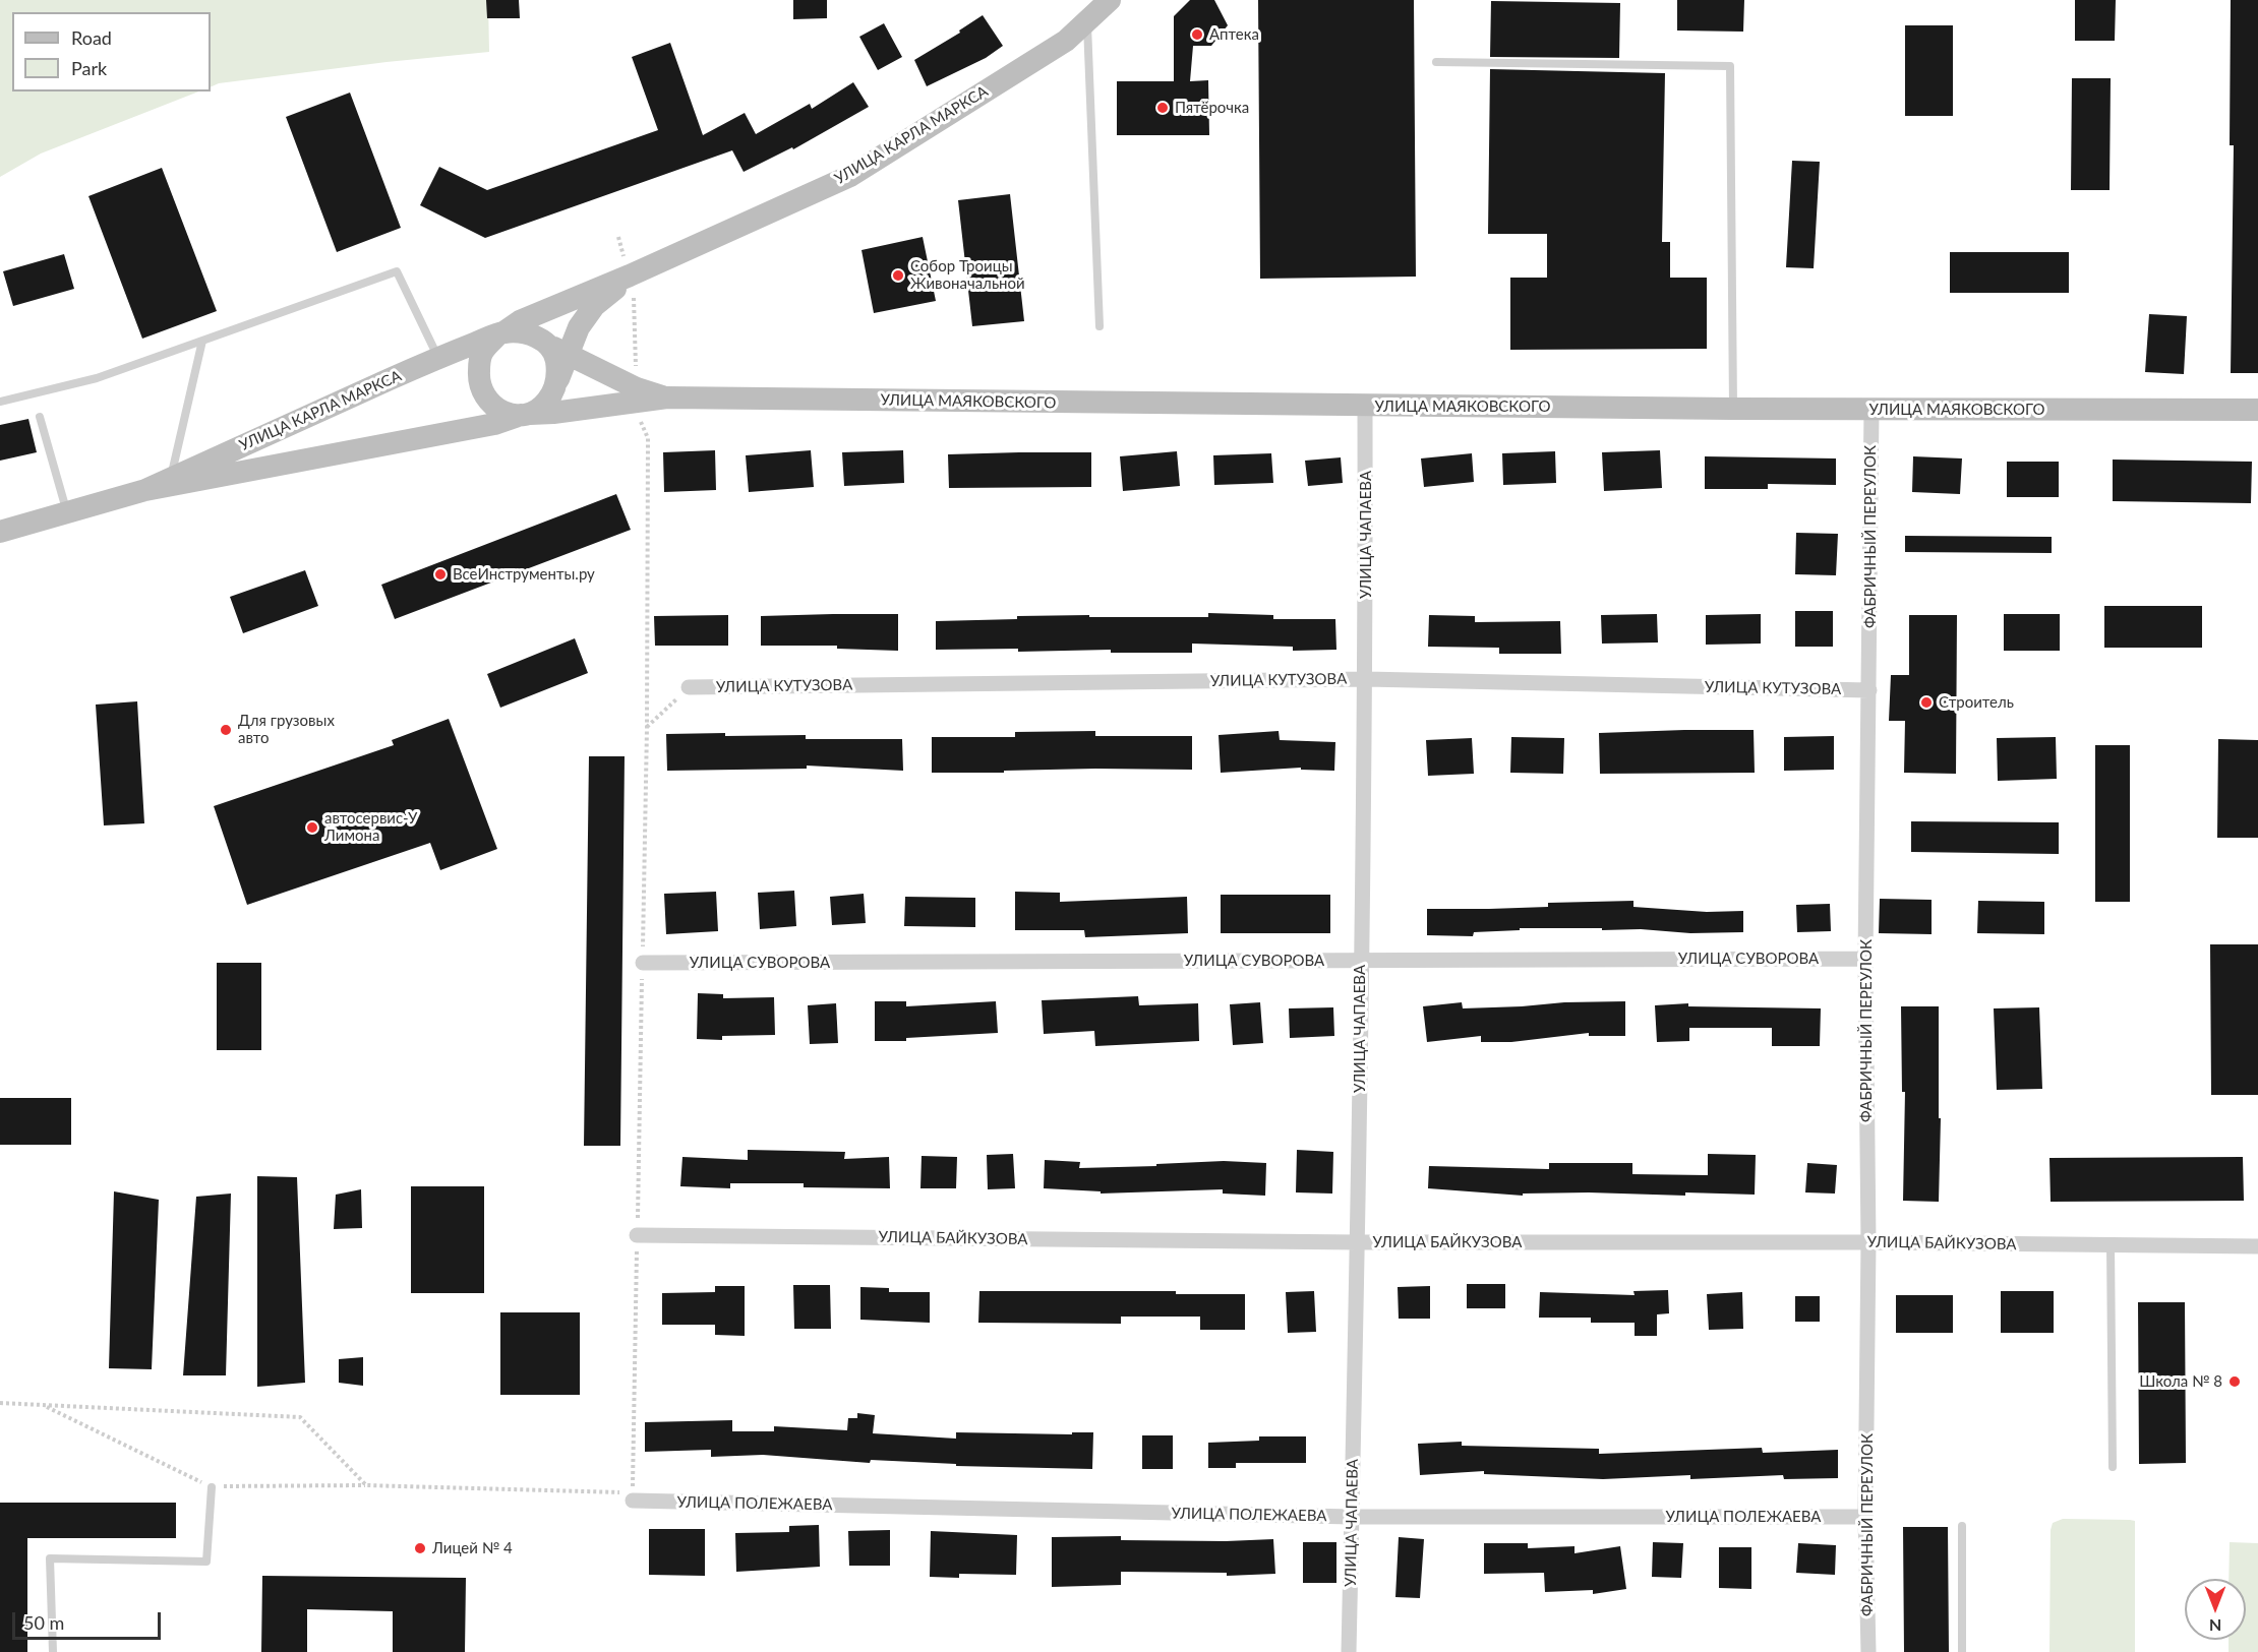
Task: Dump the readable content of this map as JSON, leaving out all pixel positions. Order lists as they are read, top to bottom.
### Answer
{
  "streets": {
    "main road": ["УЛИЦА КАРЛА МАРКСА", "УЛИЦА МАЯКОВСКОГО"],
    "street": [
      "УЛИЦА ЧАПАЕВА",
      "ФАБРИЧНЫЙ ПЕРЕУЛОК",
      "УЛИЦА КУТУЗОВА",
      "УЛИЦА СУВОРОВА",
      "УЛИЦА БАЙКУЗОВА",
      "УЛИЦА ПОЛЕЖАЕВА"
    ]
  },
  "crossings": [
    ["УЛИЦА КАРЛА МАРКСА", "УЛИЦА МАЯКОВСКОГО"],
    ["УЛИЦА МАЯКОВСКОГО", "УЛИЦА ЧАПАЕВА"],
    ["УЛИЦА МАЯКОВСКОГО", "ФАБРИЧНЫЙ ПЕРЕУЛОК"],
    ["УЛИЦА ЧАПАЕВА", "УЛИЦА КУТУЗОВА"],
    ["УЛИЦА ЧАПАЕВА", "УЛИЦА СУВОРОВА"],
    ["УЛИЦА ЧАПАЕВА", "УЛИЦА БАЙКУЗОВА"],
    ["УЛИЦА ЧАПАЕВА", "УЛИЦА ПОЛЕЖАЕВА"],
    ["ФАБРИЧНЫЙ ПЕРЕУЛОК", "УЛИЦА КУТУЗОВА"],
    ["ФАБРИЧНЫЙ ПЕРЕУЛОК", "УЛИЦА СУВОРОВА"],
    ["ФАБРИЧНЫЙ ПЕРЕУЛОК", "УЛИЦА БАЙКУЗОВА"],
    ["ФАБРИЧНЫЙ ПЕРЕУЛОК", "УЛИЦА ПОЛЕЖАЕВА"]
  ],
  "places": [
    "Аптека",
    "Пятёрочка",
    "Собор Троицы Живоначальной",
    "ВсеИнструменты.ру",
    "Строитель",
    "Для грузовых авто",
    "автосервис-У Лимона",
    "Школа № 8",
    "Лицей № 4"
  ],
  "legend": ["Road", "Park"],
  "scale_bar": "50 m",
  "north": "bottom"
}
